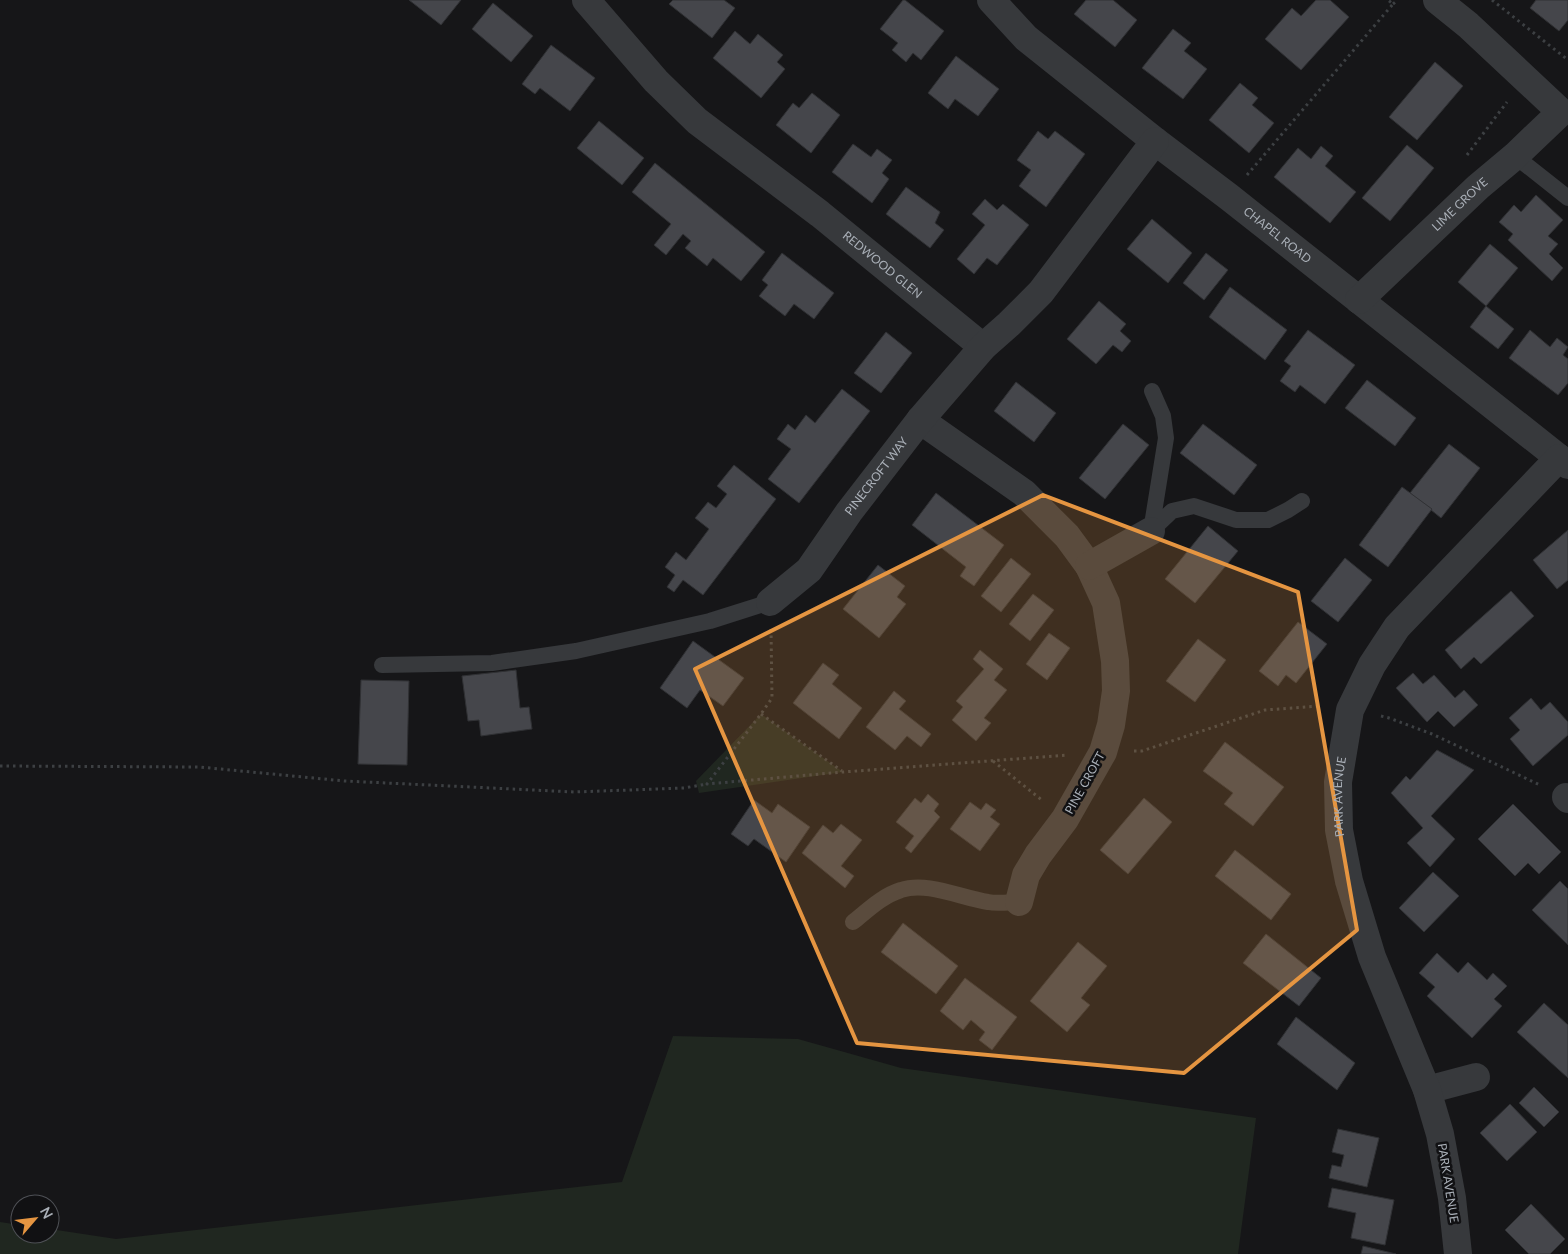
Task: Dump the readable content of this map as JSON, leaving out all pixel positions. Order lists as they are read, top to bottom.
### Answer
{
  "streets": {
    "street": [
      "LIME GROVE",
      "CHAPEL ROAD",
      "REDWOOD GLEN",
      "PINECROFT WAY",
      "PINE CROFT",
      "PARK AVENUE"
    ]
  },
  "crossings": [
    ["LIME GROVE", "CHAPEL ROAD"],
    ["CHAPEL ROAD", "PARK AVENUE"],
    ["REDWOOD GLEN", "PINECROFT WAY"],
    ["PINECROFT WAY", "PINE CROFT"]
  ],
  "north": "top right"
}
